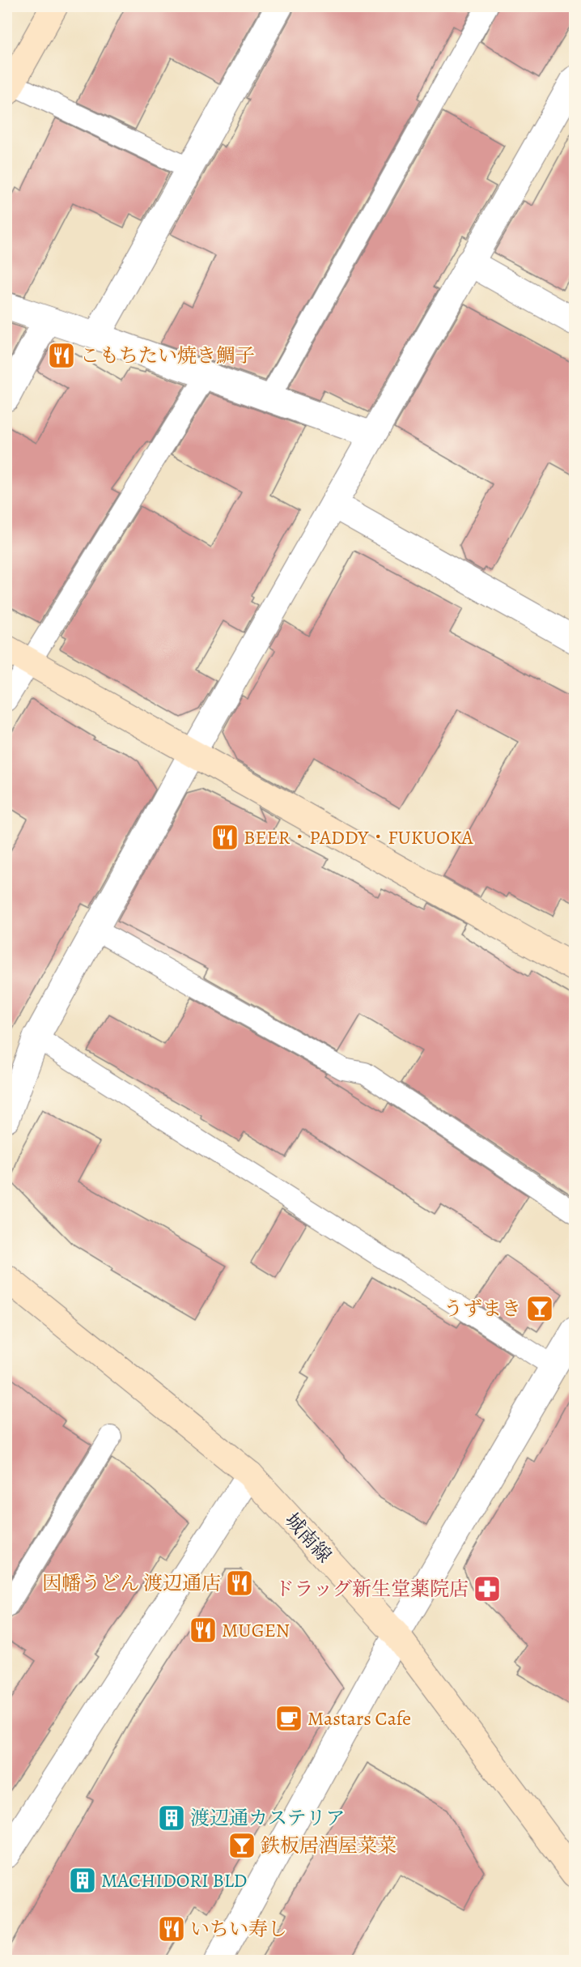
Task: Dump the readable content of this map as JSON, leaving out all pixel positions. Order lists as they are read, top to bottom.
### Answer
{
  "streets": {
    "street": ["城南線"]
  },
  "places": {
    "restaurant": [
      "こもちたい焼き鯛子",
      "BEER・PADDY・FUKUOKA",
      "因幡うどん 渡辺通店",
      "MUGEN",
      "いちい寿し"
    ],
    "bar": ["うずまき", "鉄板居酒屋菜菜"],
    "pharmacy": ["ドラッグ新生堂薬院店"],
    "cafe": ["Mastars Cafe"],
    "building": ["渡辺通カステリア", "MACHIDORI BLD"]
  }
}
